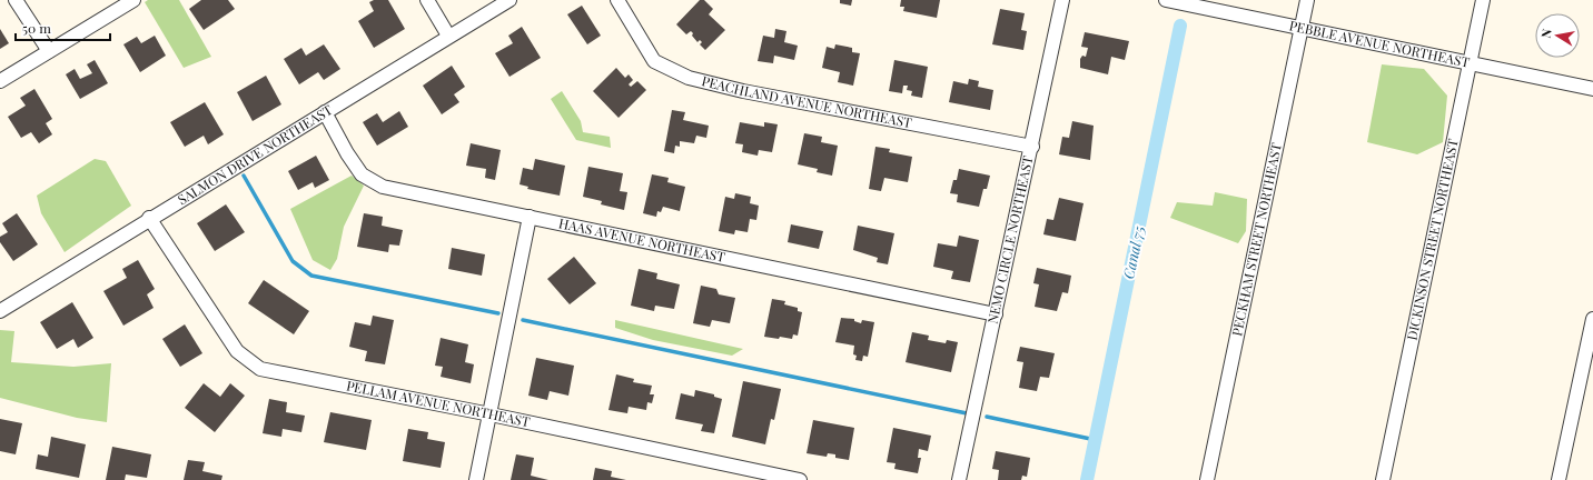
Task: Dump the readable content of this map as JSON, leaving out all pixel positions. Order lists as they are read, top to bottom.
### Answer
{
  "streets": {
    "street": [
      "PEBBLE AVENUE NORTHEAST",
      "PEACHLAND AVENUE NORTHEAST",
      "SALMON DRIVE NORTHEAST",
      "HAAS AVENUE NORTHEAST",
      "NEMO CIRCLE NORTHEAST",
      "PECKHAM STREET NORTHEAST",
      "DICKINSON STREET NORTHEAST",
      "PELLAM AVENUE NORTHEAST"
    ]
  },
  "crossings": [
    ["PEBBLE AVENUE NORTHEAST", "PECKHAM STREET NORTHEAST"],
    ["PEBBLE AVENUE NORTHEAST", "DICKINSON STREET NORTHEAST"],
    ["PEACHLAND AVENUE NORTHEAST", "NEMO CIRCLE NORTHEAST"],
    ["SALMON DRIVE NORTHEAST", "HAAS AVENUE NORTHEAST"],
    ["SALMON DRIVE NORTHEAST", "PELLAM AVENUE NORTHEAST"],
    ["HAAS AVENUE NORTHEAST", "NEMO CIRCLE NORTHEAST"]
  ],
  "water": ["Canal 75"],
  "scale_bar": "50 m",
  "north": "left"
}
